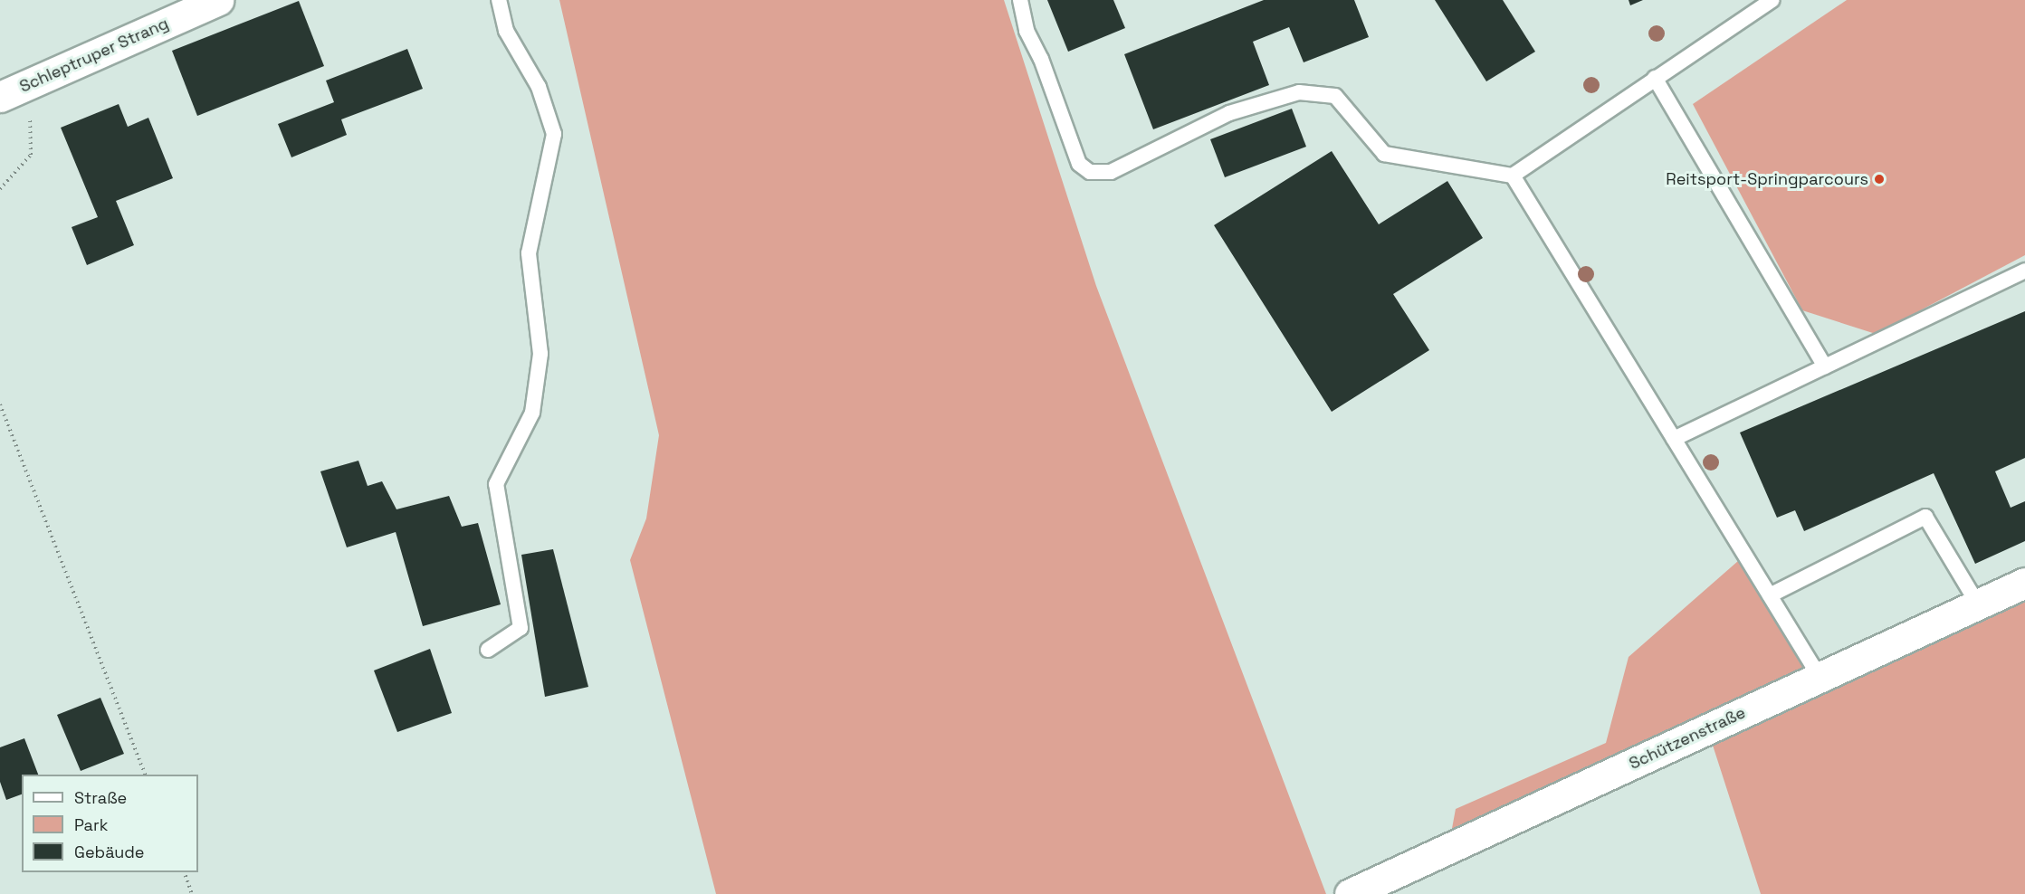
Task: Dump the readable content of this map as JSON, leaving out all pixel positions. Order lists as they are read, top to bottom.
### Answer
{
  "streets": {
    "street": ["Schleptruper Strang", "Schützenstraße"]
  },
  "places": ["Reitsport-Springparcours"],
  "legend": ["Straße", "Park", "Gebäude"]
}
